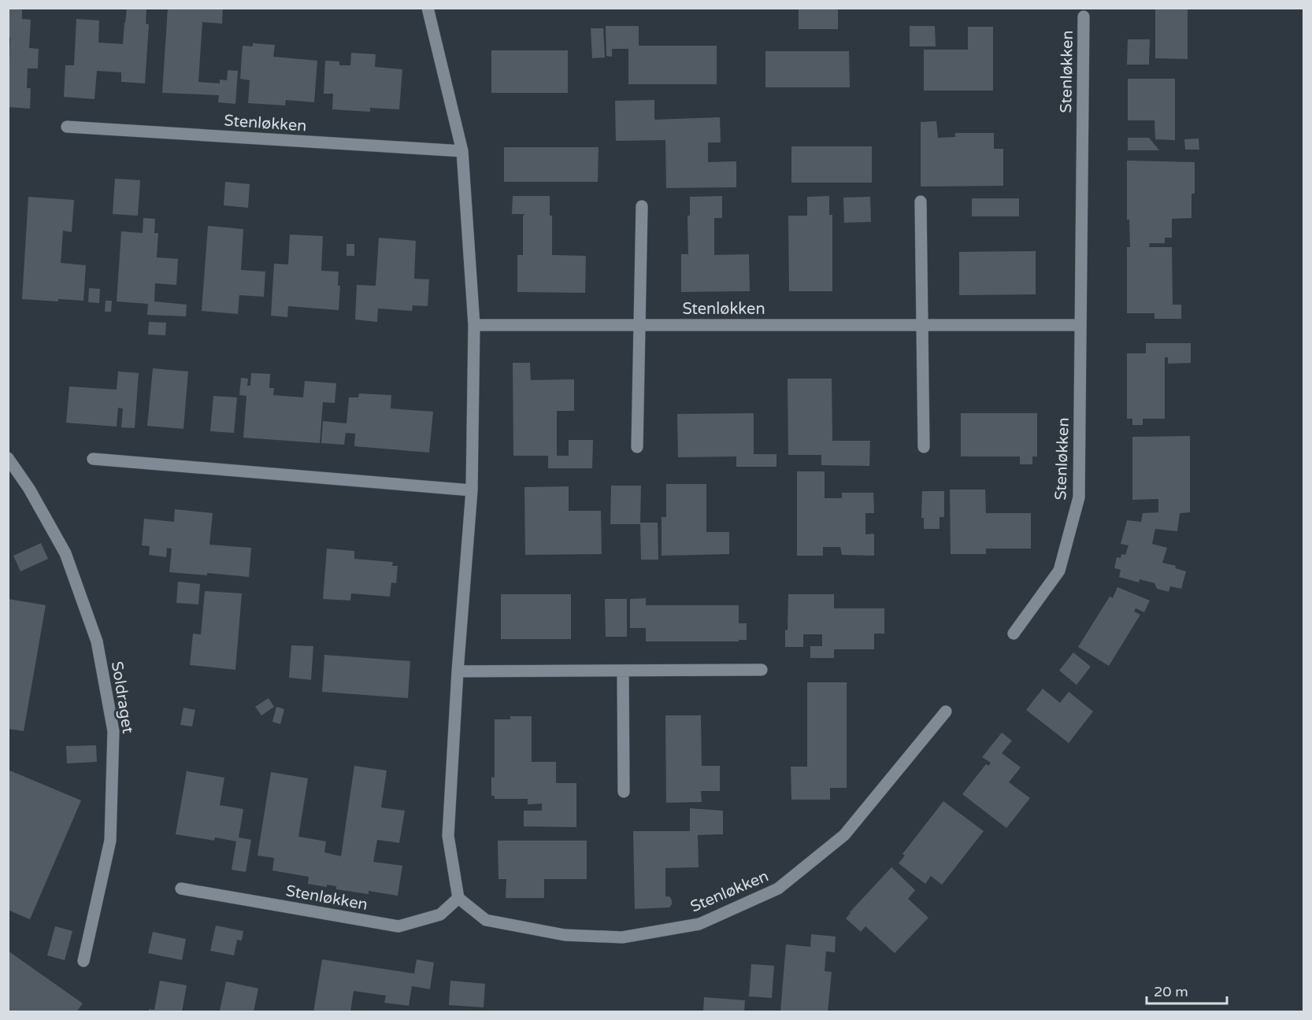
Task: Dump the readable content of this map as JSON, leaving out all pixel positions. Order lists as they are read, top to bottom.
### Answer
{
  "streets": {
    "street": ["Stenløkken", "Soldraget"]
  },
  "scale_bar": "20 m"
}
